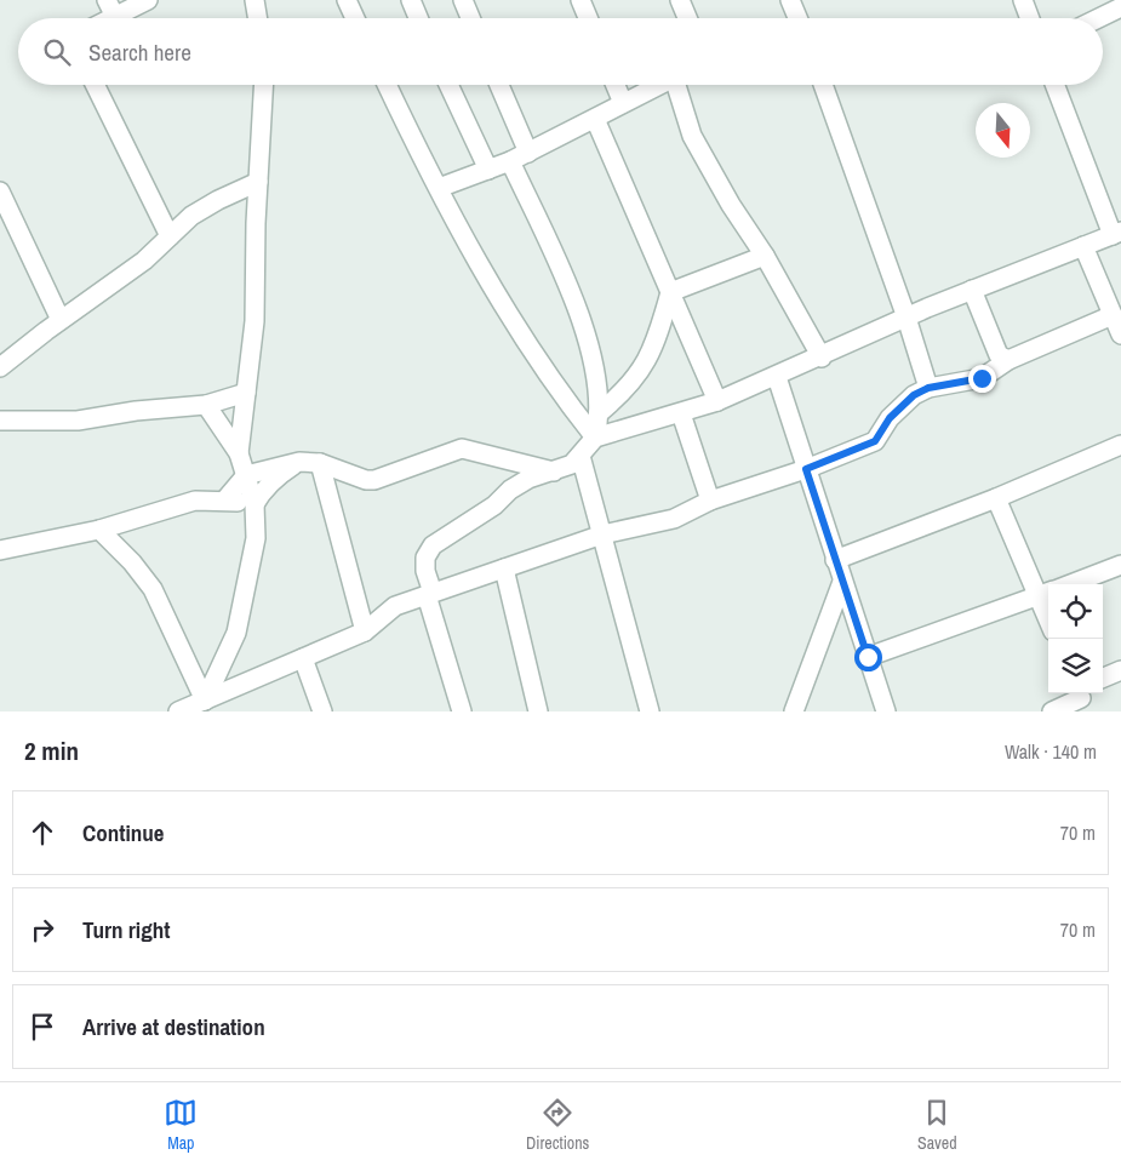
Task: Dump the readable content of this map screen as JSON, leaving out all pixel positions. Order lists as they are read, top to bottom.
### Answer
{
  "north": "bottom",
  "page": {
    "search": "Search here",
    "heading": ["2 min", "Walk · 140 m"],
    "list": [
      ["Continue", "70 m"],
      ["Turn right", "70 m"],
      "Arrive at destination"
    ],
    "nav": ["Map", "Directions", "Saved"]
  }
}
